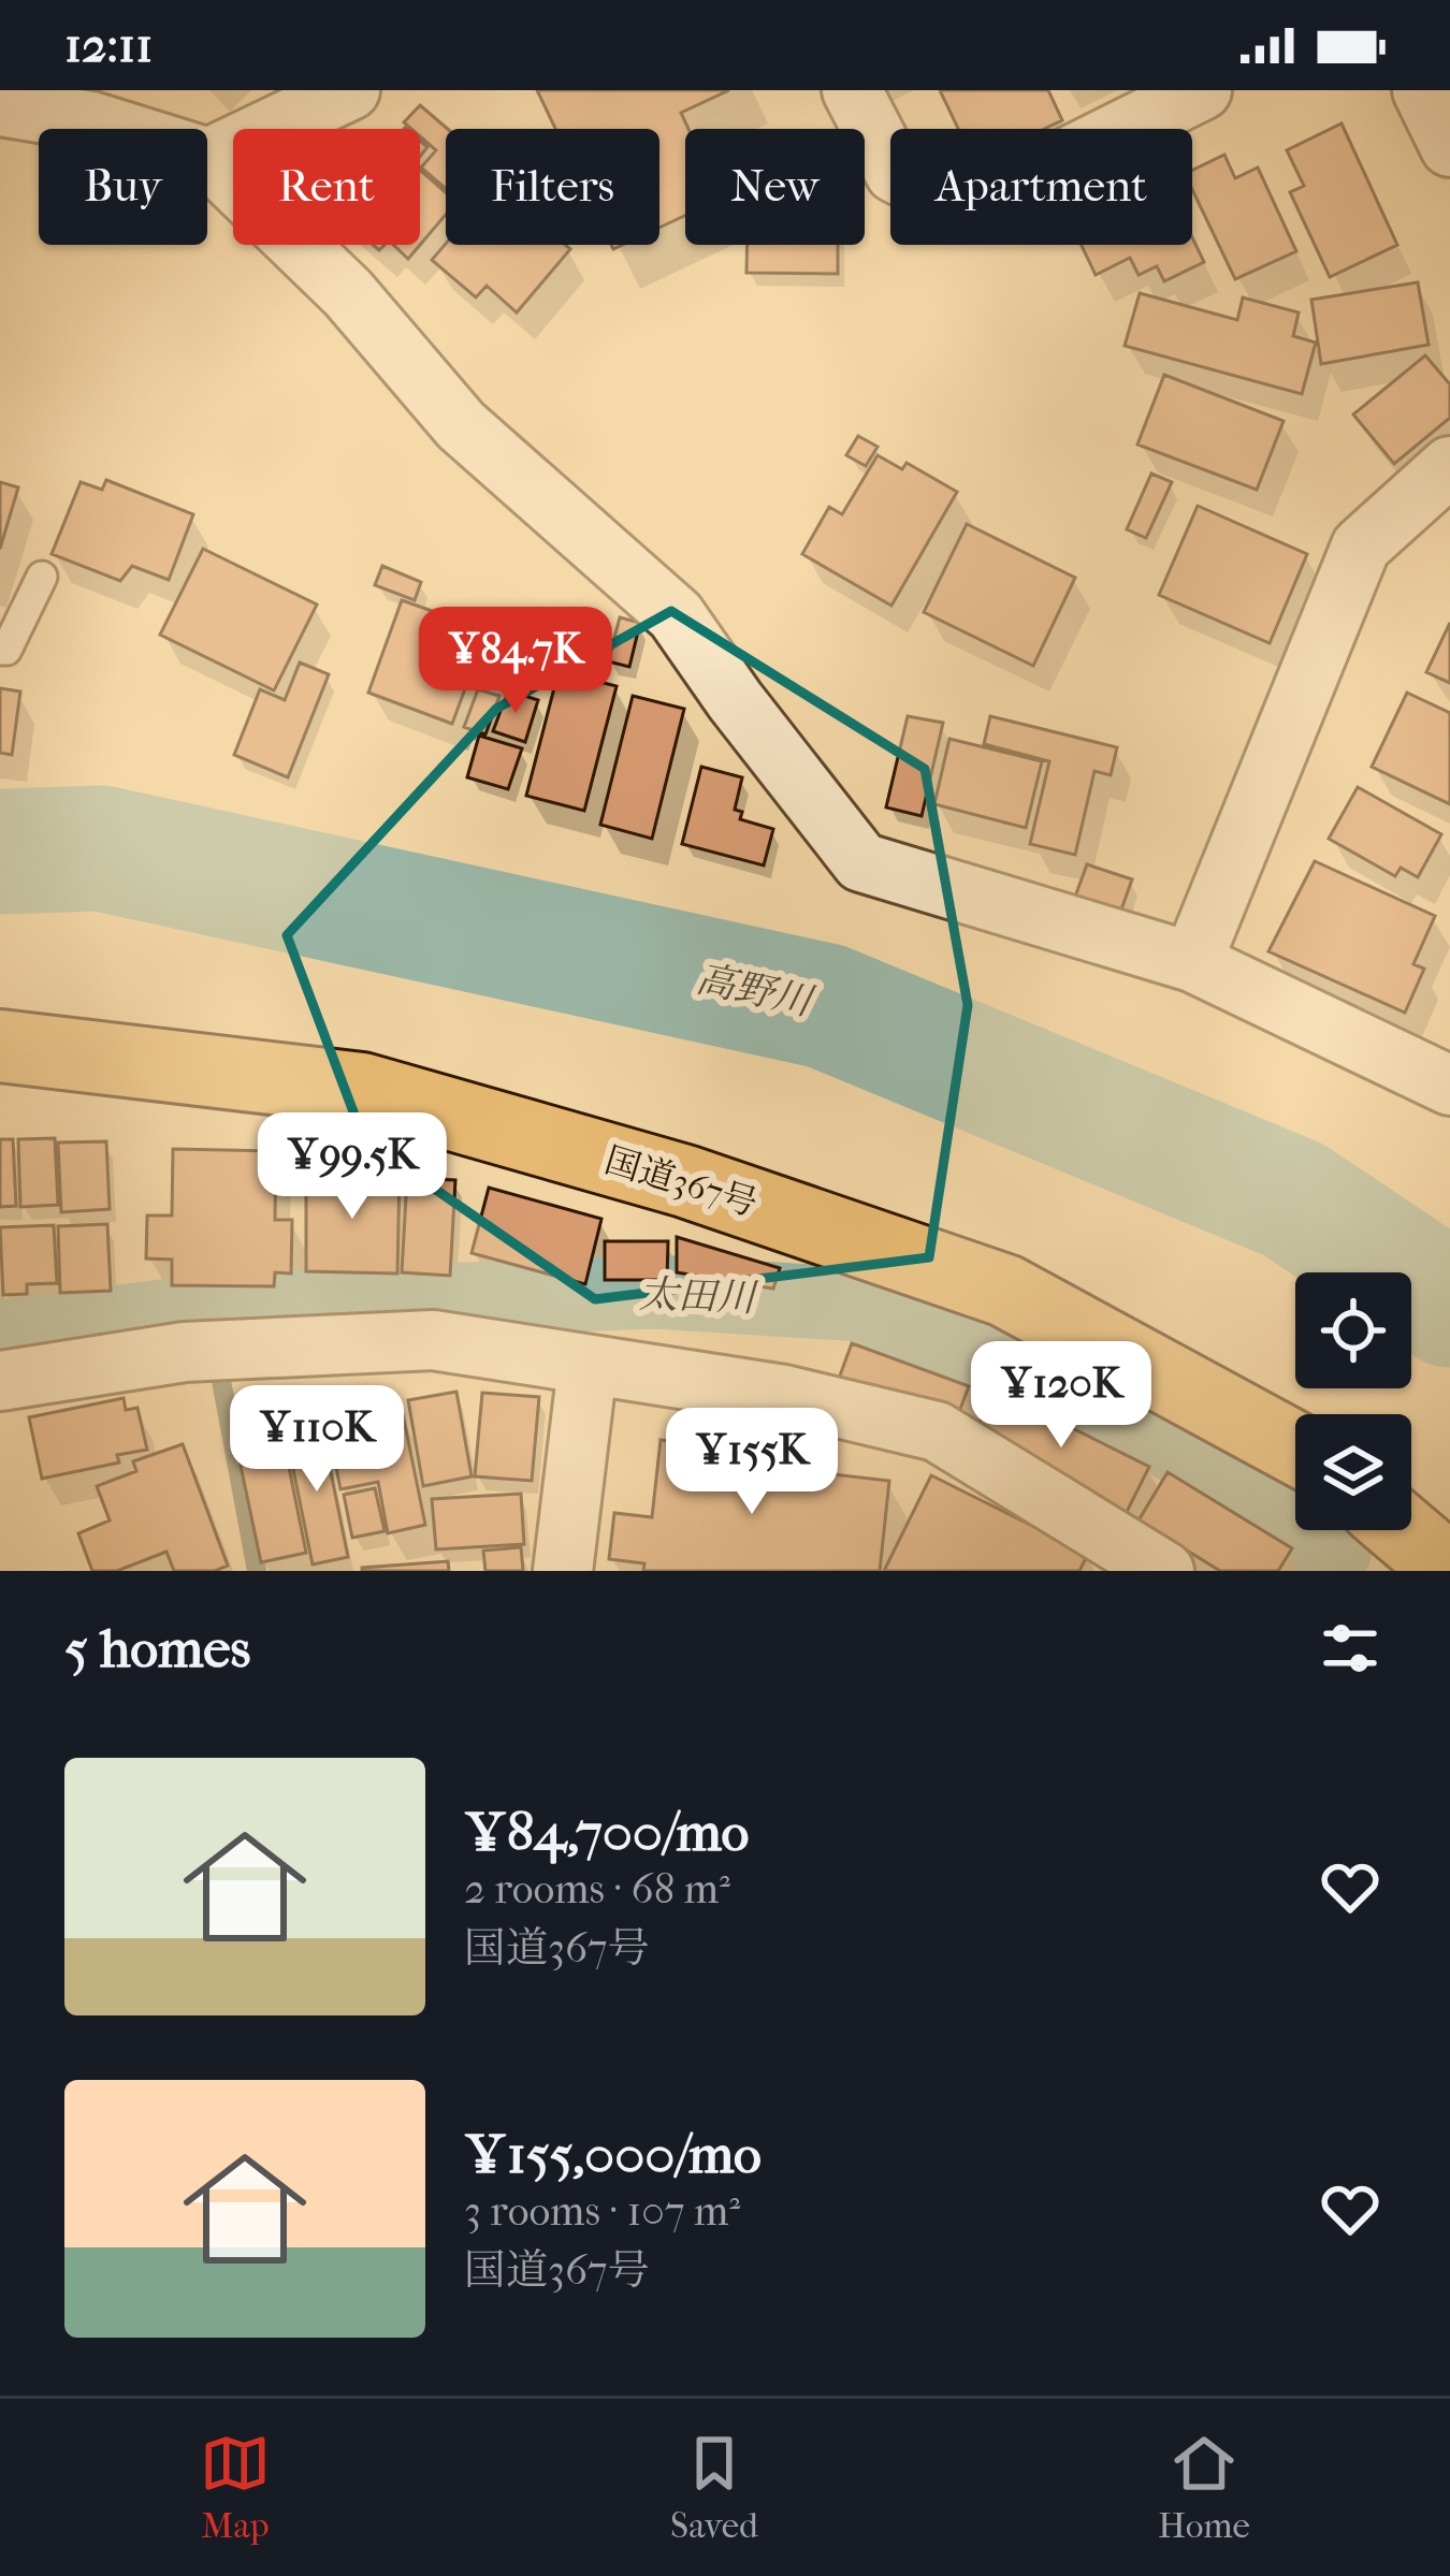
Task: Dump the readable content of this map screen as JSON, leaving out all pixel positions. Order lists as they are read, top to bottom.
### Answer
{
  "streets": {
    "highway": ["国道367号"]
  },
  "water": ["高野川", "太田川"],
  "page": {
    "status": "12:11",
    "chip": [
      "Buy",
      "Rent",
      "Filters",
      "New",
      "Apartment"
    ],
    "price": [
      "¥84.7K",
      "¥99.5K",
      "¥120K",
      "¥110K",
      "¥155K"
    ],
    "heading": "5 homes",
    "list": [
      {
        "name": "¥84,700/mo",
        "note": "2 rooms · 68 m² · 国道367号"
      },
      {
        "name": "¥155,000/mo",
        "note": "3 rooms · 107 m² · 国道367号"
      }
    ],
    "tabs": ["Map", "Saved", "Home"]
  }
}
